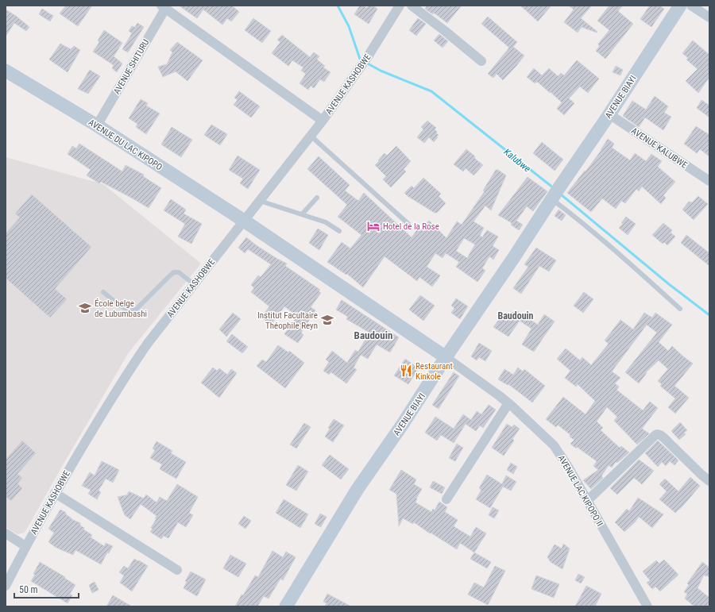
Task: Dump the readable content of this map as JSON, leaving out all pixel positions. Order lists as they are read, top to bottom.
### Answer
{
  "streets": {
    "street": [
      "AVENUE SHITURU",
      "AVENUE KASHOBWE",
      "AVENUE BIAYI",
      "AVENUE DU LAC KIPOPO",
      "AVENUE KALUBWE",
      "AVENUE LAC KIPOPO II"
    ]
  },
  "crossings": [
    ["AVENUE SHITURU", "AVENUE DU LAC KIPOPO"],
    ["AVENUE KASHOBWE", "AVENUE DU LAC KIPOPO"],
    ["AVENUE BIAYI", "AVENUE DU LAC KIPOPO"],
    ["AVENUE BIAYI", "AVENUE KALUBWE"],
    ["AVENUE BIAYI", "AVENUE LAC KIPOPO II"],
    ["AVENUE DU LAC KIPOPO", "AVENUE LAC KIPOPO II"]
  ],
  "districts": ["Baudouin", "Baudouin"],
  "water": ["Kalubwe"],
  "places": {
    "hotel": ["Hotel de la Rose"],
    "school or university": ["École belge de Lubumbashi", "Institut Facultaire Théophile Reyn"],
    "restaurant": ["Restaurant Kinkole"]
  },
  "scale_bar": "50 m"
}
